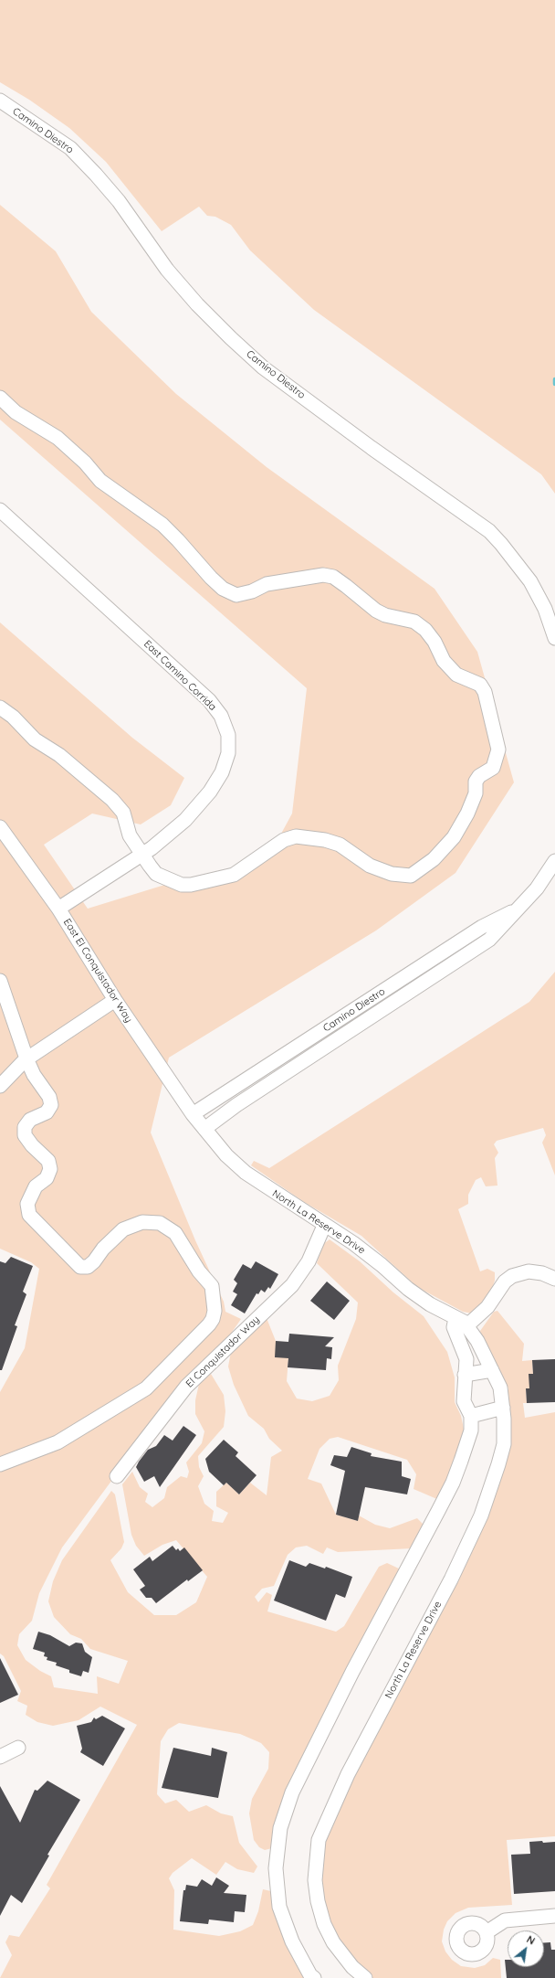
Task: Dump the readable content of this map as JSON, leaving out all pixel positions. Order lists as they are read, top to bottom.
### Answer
{
  "streets": {
    "street": [
      "Camino Diestro",
      "East Camino Corrida",
      "East El Conquistador Way",
      "North La Reserve Drive",
      "El Conquistador Way"
    ]
  },
  "crossings": [
    ["Camino Diestro", "East El Conquistador Way"],
    ["Camino Diestro", "North La Reserve Drive"],
    ["East Camino Corrida", "East El Conquistador Way"],
    ["East El Conquistador Way", "North La Reserve Drive"],
    ["North La Reserve Drive", "El Conquistador Way"]
  ],
  "north": "top right"
}
